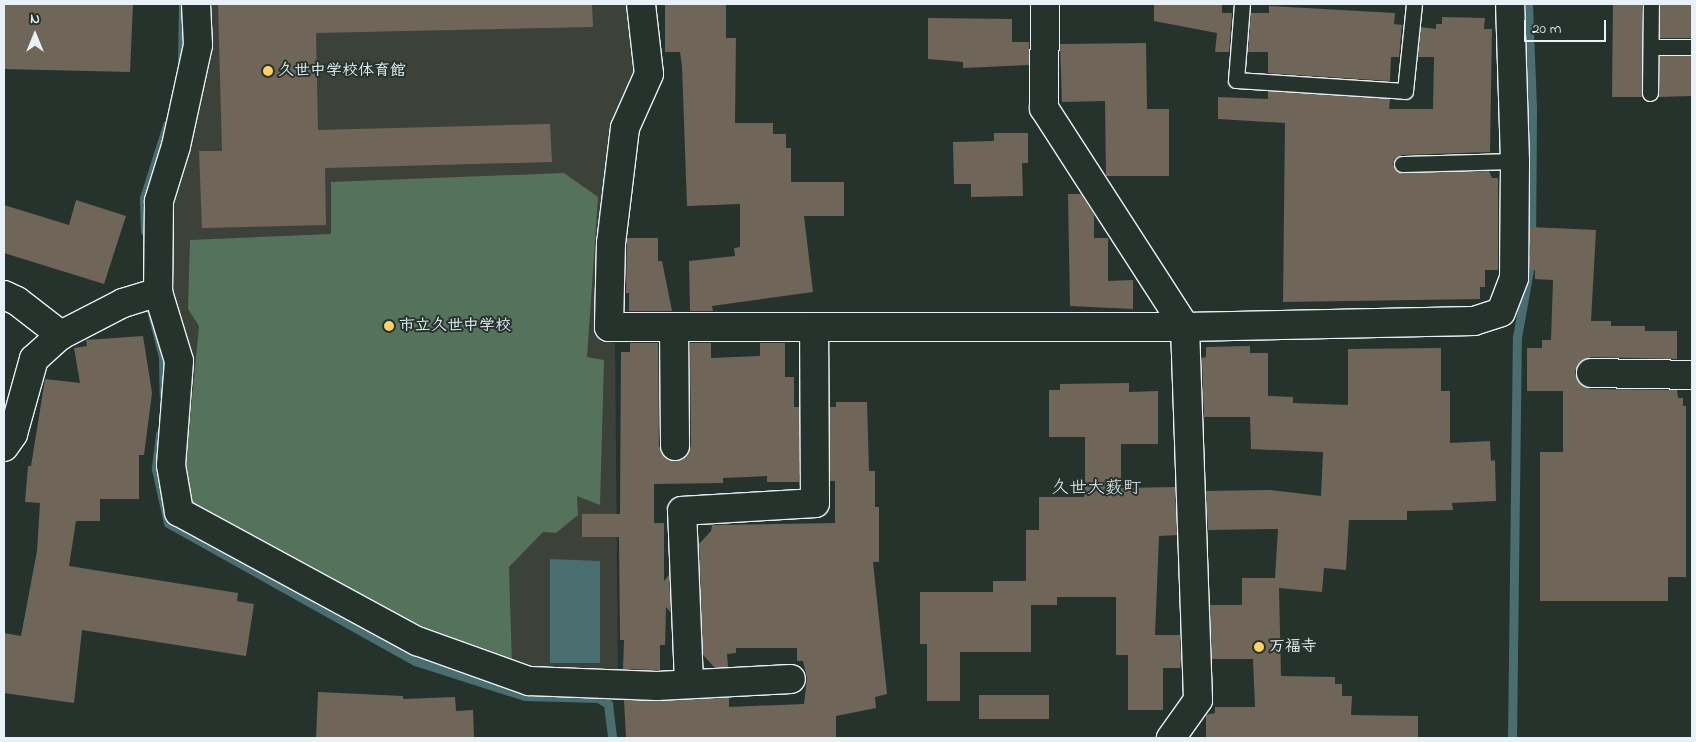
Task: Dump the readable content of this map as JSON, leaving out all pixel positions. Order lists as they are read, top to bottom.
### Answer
{
  "districts": ["久世大薮町"],
  "places": ["久世中学校体育館", "市立久世中学校", "万福寺"],
  "scale_bar": "20 m",
  "north": "top"
}
